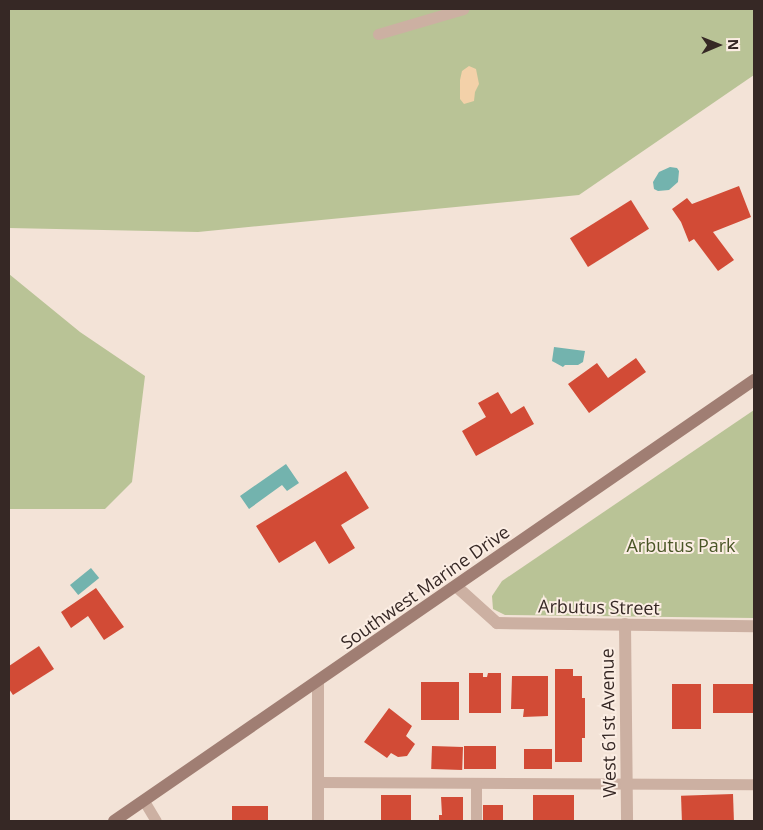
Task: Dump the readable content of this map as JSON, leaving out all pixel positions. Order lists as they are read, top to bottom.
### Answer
{
  "streets": {
    "main road": ["Southwest Marine Drive"],
    "street": ["Arbutus Street", "West 61st Avenue"]
  },
  "crossings": [
    ["Southwest Marine Drive", "Arbutus Street"],
    ["Arbutus Street", "West 61st Avenue"]
  ],
  "parks": ["Arbutus Park"],
  "north": "right"
}
